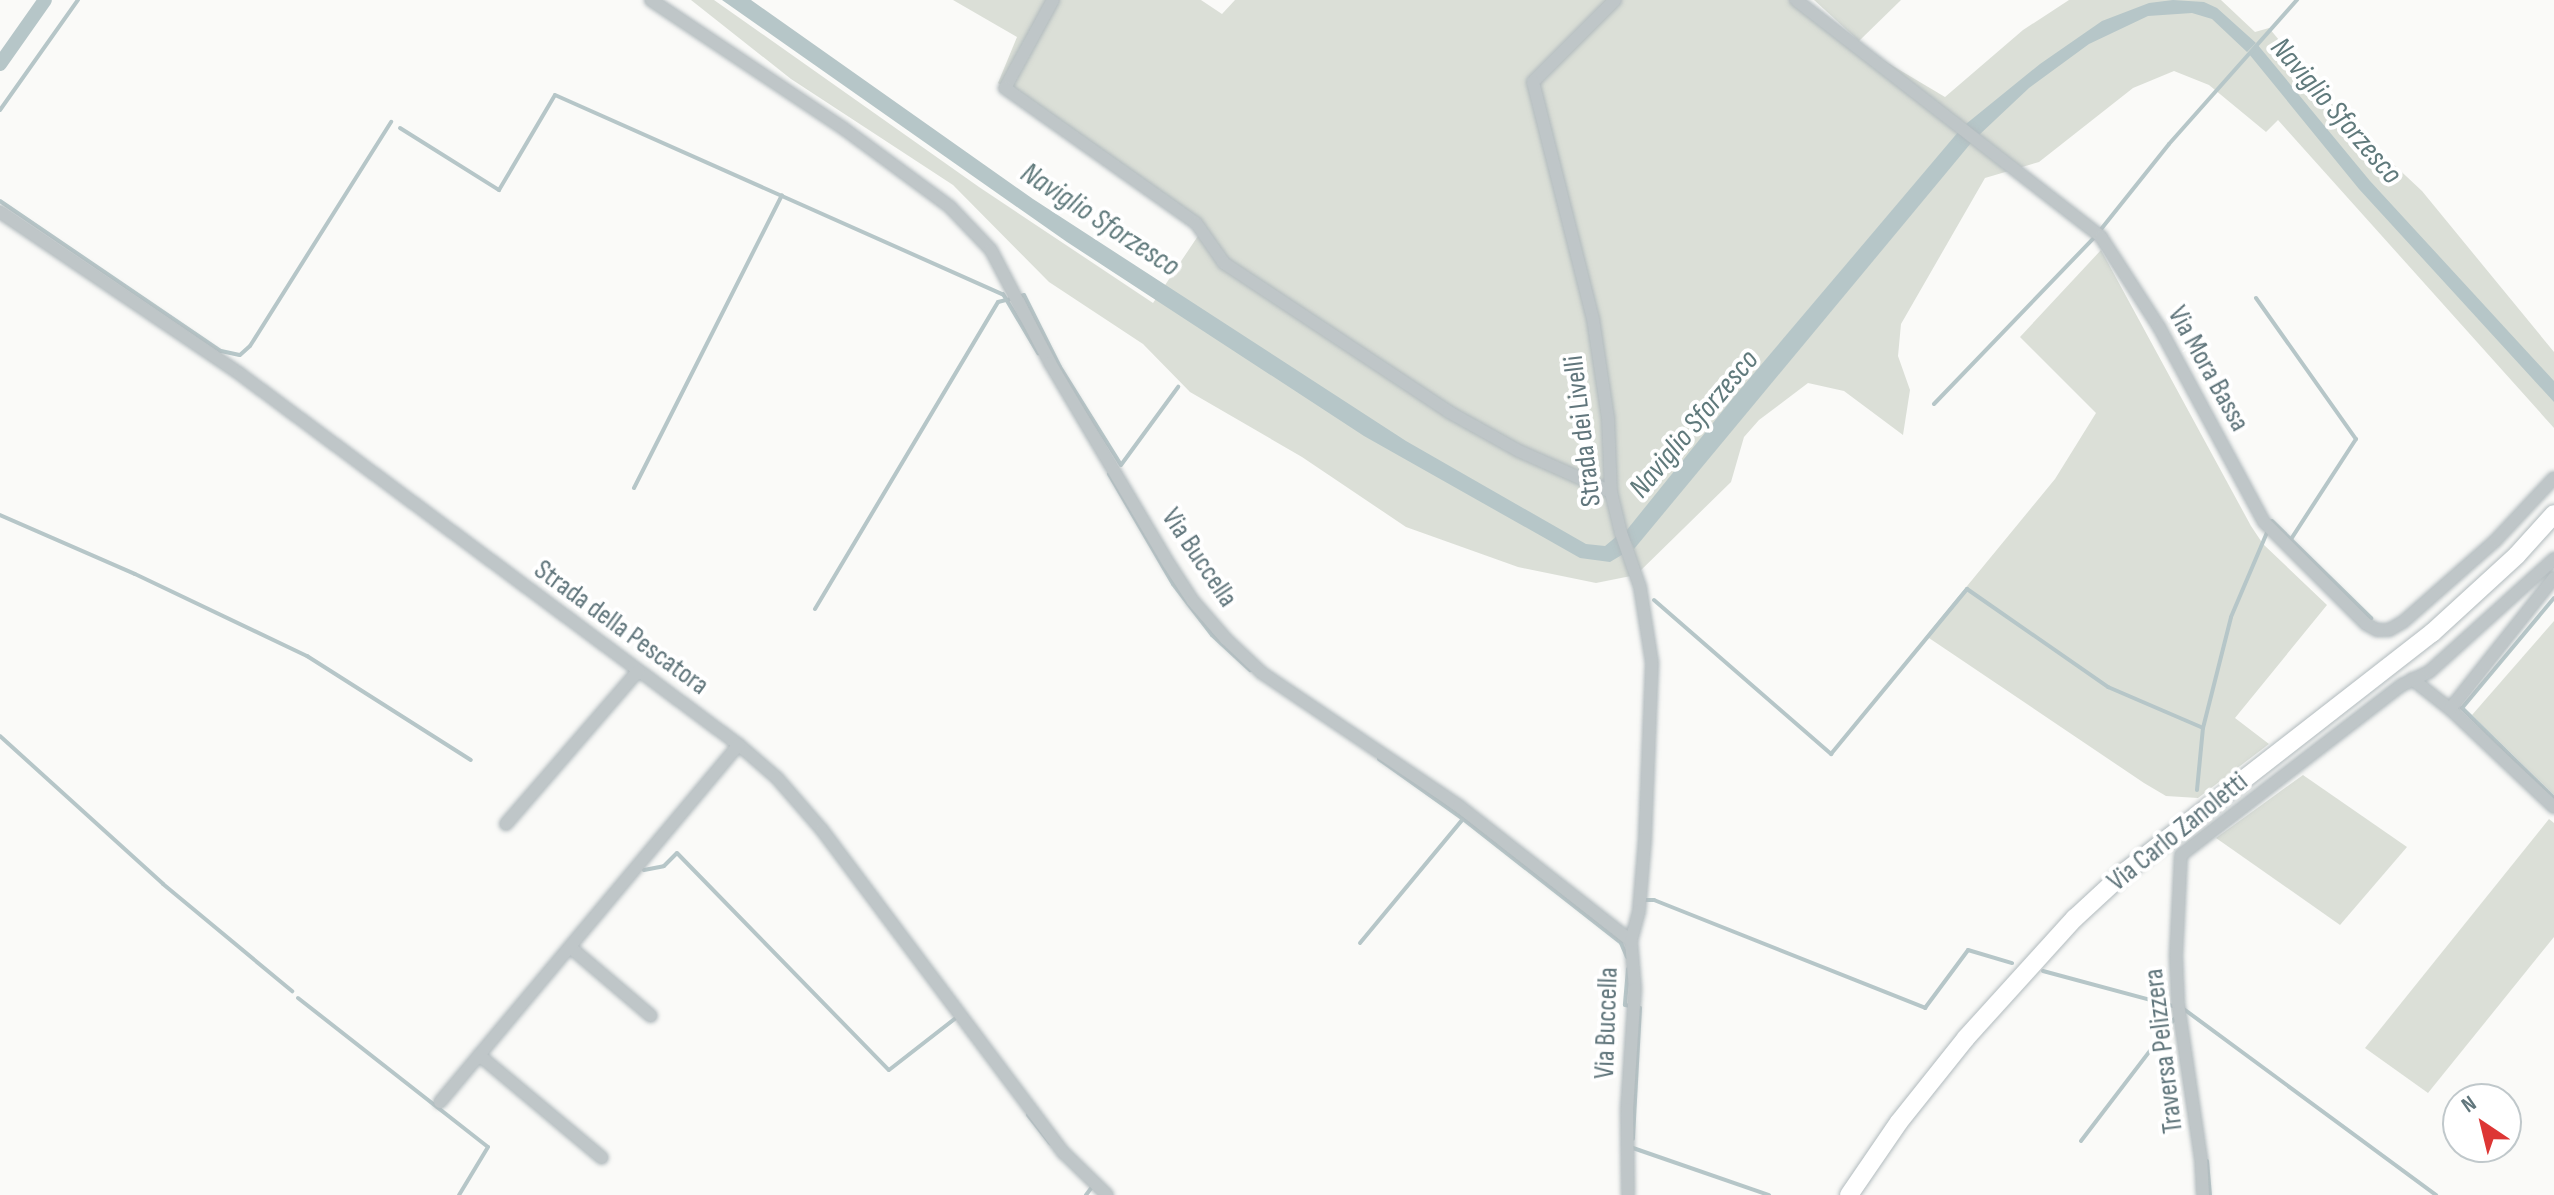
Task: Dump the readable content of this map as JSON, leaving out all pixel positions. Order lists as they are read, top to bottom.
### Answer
{
  "streets": {
    "main road": ["Via Carlo Zanoletti"],
    "street": [
      "Via Mora Bassa",
      "Strada dei Livelli",
      "Via Buccella",
      "Strada della Pescatora",
      "Traversa Pelizzera"
    ]
  },
  "crossings": [
    ["Strada dei Livelli", "Via Buccella"]
  ],
  "water": ["Naviglio Sforzesco"],
  "north": "top left"
}
